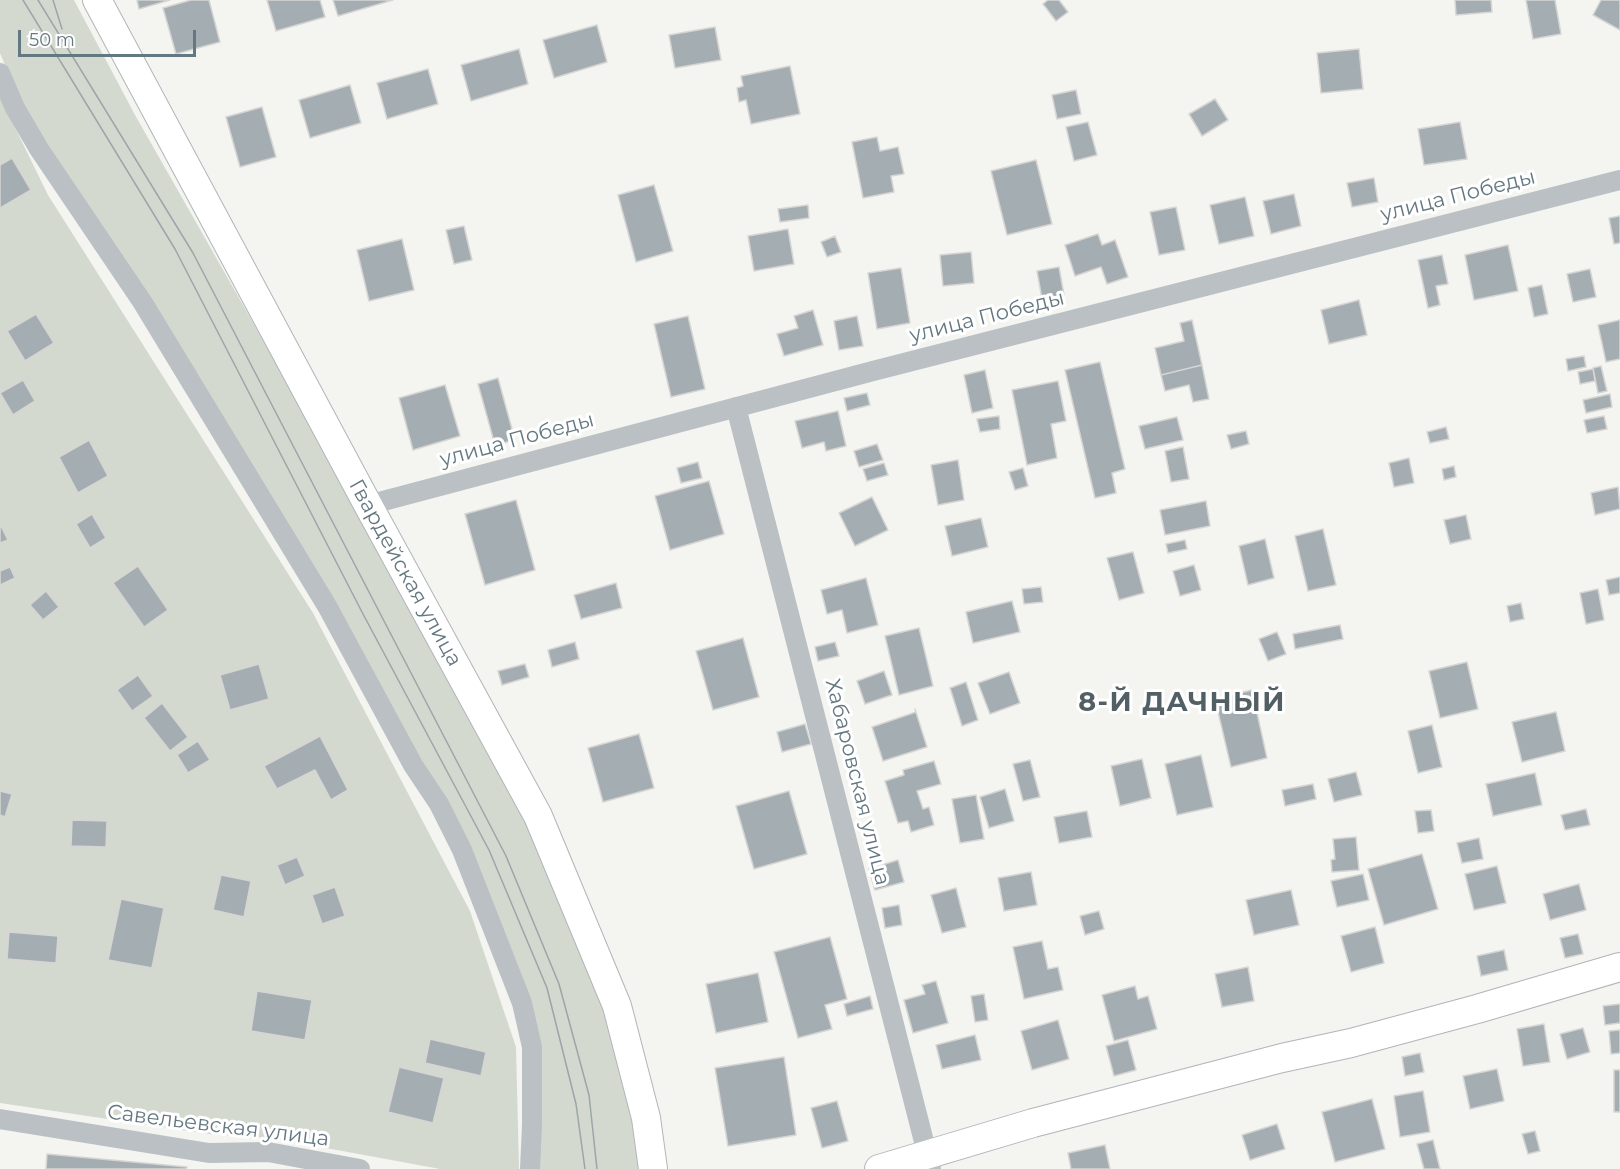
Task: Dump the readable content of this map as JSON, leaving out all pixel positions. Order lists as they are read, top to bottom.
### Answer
{
  "streets": {
    "main road": ["Гвардейская улица"],
    "street": ["улица Победы", "Хабаровская улица", "Савельевская улица"]
  },
  "crossings": [
    ["улица Победы", "Гвардейская улица"],
    ["улица Победы", "Хабаровская улица"]
  ],
  "districts": ["8-Й ДАЧНЫЙ"],
  "scale_bar": "50 m"
}
